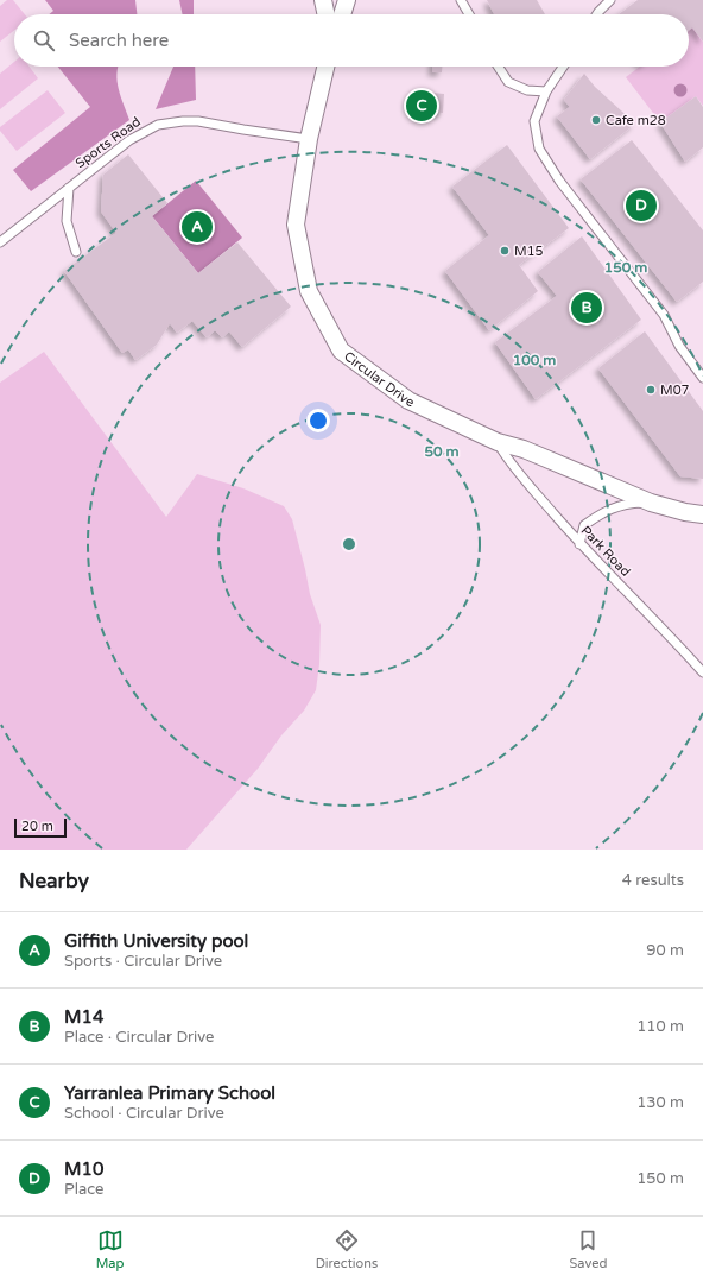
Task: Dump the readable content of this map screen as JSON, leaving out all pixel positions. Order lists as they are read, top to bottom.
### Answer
{
  "streets": {
    "street": ["Circular Drive"],
    "lane": ["Sports Road", "Park Road"]
  },
  "crossings": [
    ["Sports Road", "Circular Drive"],
    ["Circular Drive", "Park Road"]
  ],
  "places": ["Cafe m28", "M15", "M07"],
  "scale_bar": "20 m",
  "page": {
    "search": "Search here",
    "pins": [
      "C",
      "D",
      "A",
      "B"
    ],
    "scale": "20 m",
    "heading": ["Nearby", "4 results"],
    "list": [
      {
        "mark": "A",
        "name": "Giffith University pool",
        "note": "Sports · Circular Drive",
        "value": "90 m"
      },
      {
        "mark": "B",
        "name": "M14",
        "note": "Place · Circular Drive",
        "value": "110 m"
      },
      {
        "mark": "C",
        "name": "Yarranlea Primary School",
        "note": "School · Circular Drive",
        "value": "130 m"
      },
      {
        "mark": "D",
        "name": "M10",
        "note": "Place",
        "value": "150 m"
      }
    ],
    "nav": ["Map", "Directions", "Saved"]
  },
  "rings": ["150 m", "100 m", "50 m"]
}
